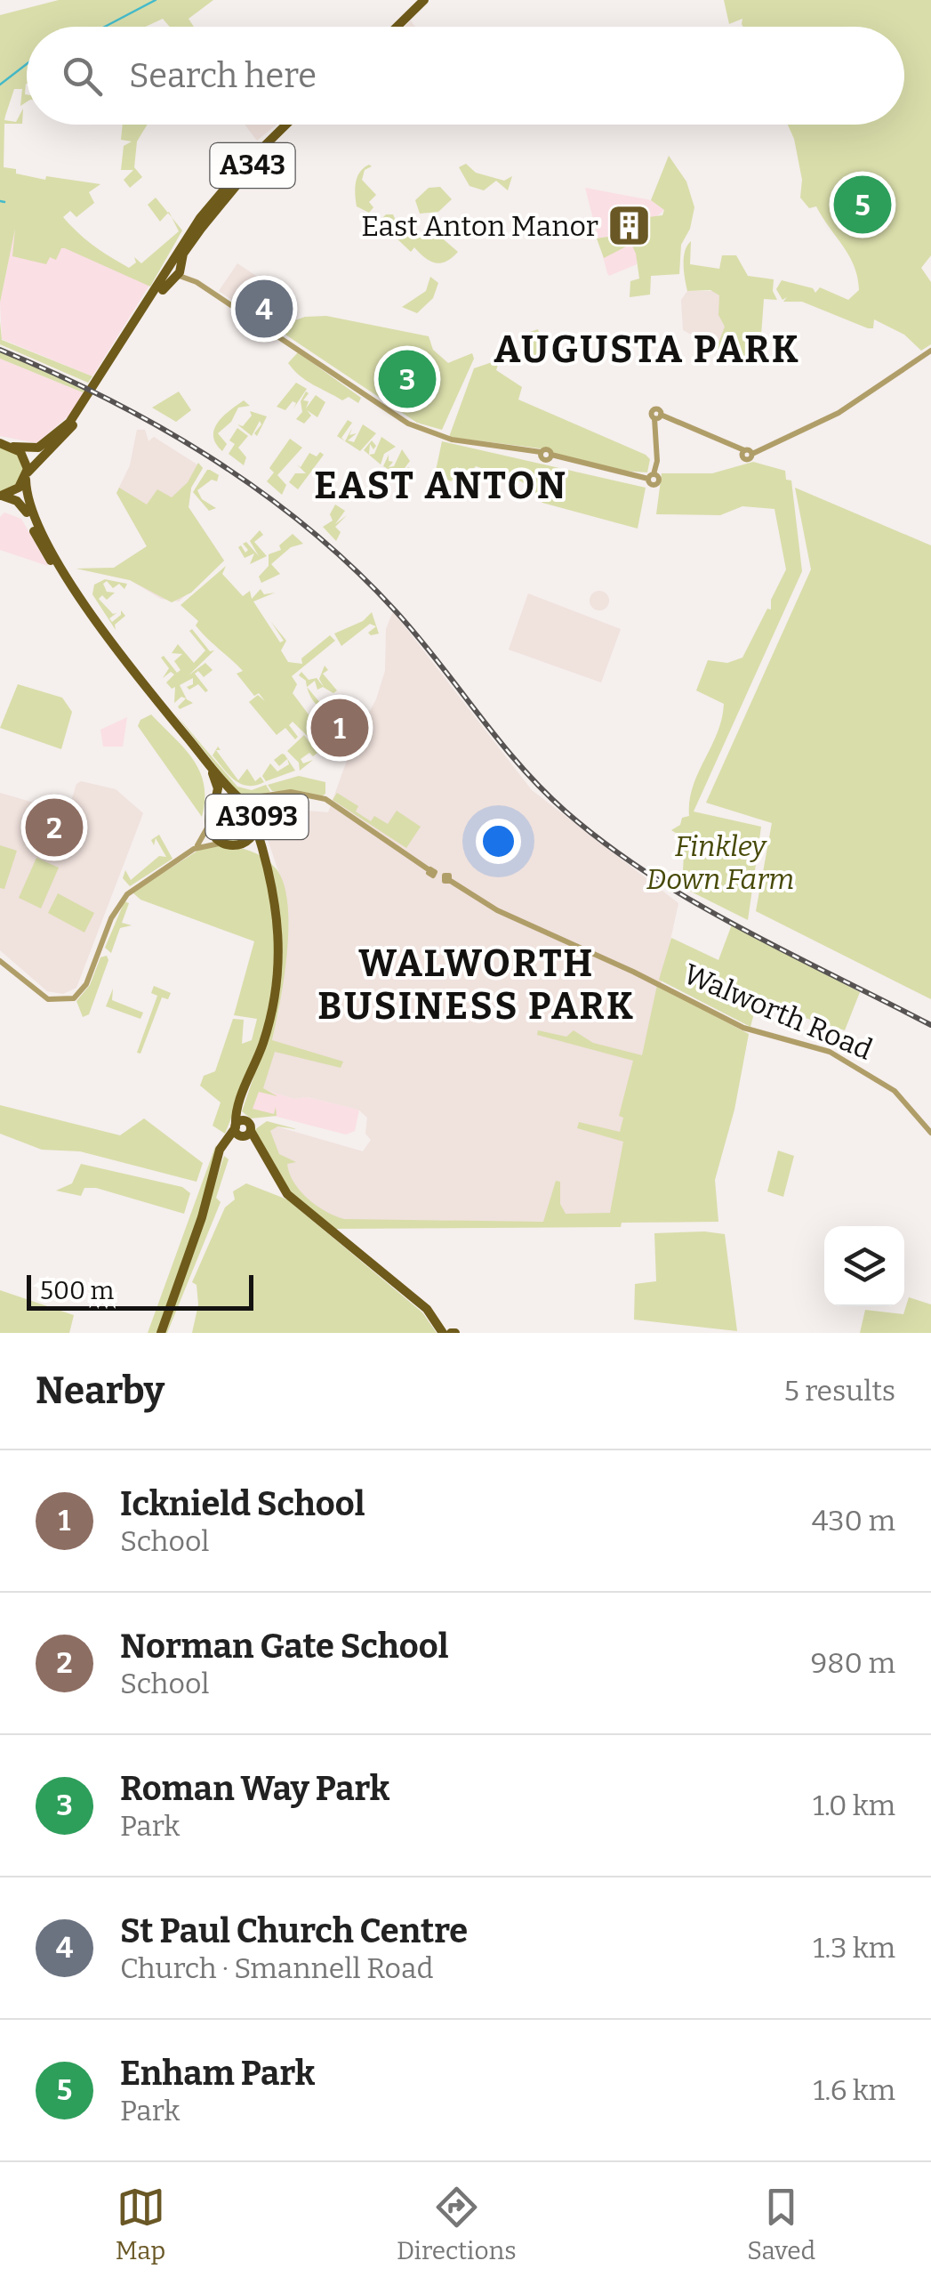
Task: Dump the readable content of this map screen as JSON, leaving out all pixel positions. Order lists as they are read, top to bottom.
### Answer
{
  "streets": {
    "main road": ["A343", "A3093"],
    "street": ["Walworth Road"]
  },
  "crossings": [
    ["A343", "A3093"],
    ["A3093", "Walworth Road"]
  ],
  "districts": ["AUGUSTA PARK", "EAST ANTON", "WALWORTH BUSINESS PARK"],
  "parks": ["Finkley Down Farm"],
  "places": {
    "building": ["East Anton Manor"]
  },
  "scale_bar": "500 m",
  "page": {
    "search": "Search here",
    "pins": [
      "5",
      "4",
      "3",
      "1",
      "2"
    ],
    "scale": "500 m",
    "heading": ["Nearby", "5 results"],
    "list": [
      {
        "mark": "1",
        "name": "Icknield School",
        "note": "School",
        "value": "430 m"
      },
      {
        "mark": "2",
        "name": "Norman Gate School",
        "note": "School",
        "value": "980 m"
      },
      {
        "mark": "3",
        "name": "Roman Way Park",
        "note": "Park",
        "value": "1.0 km"
      },
      {
        "mark": "4",
        "name": "St Paul Church Centre",
        "note": "Church · Smannell Road",
        "value": "1.3 km"
      },
      {
        "mark": "5",
        "name": "Enham Park",
        "note": "Park",
        "value": "1.6 km"
      }
    ],
    "nav": ["Map", "Directions", "Saved"]
  }
}
